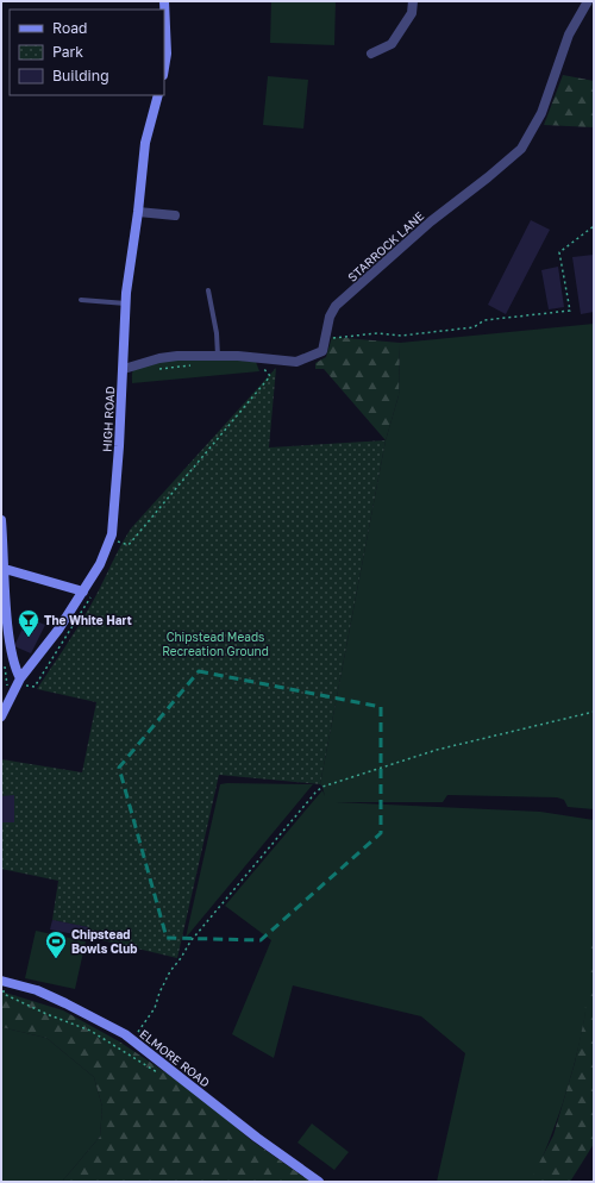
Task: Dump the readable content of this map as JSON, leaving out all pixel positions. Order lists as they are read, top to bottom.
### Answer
{
  "streets": {
    "street": ["STARROCK LANE", "HIGH ROAD", "ELMORE ROAD"]
  },
  "crossings": [
    ["STARROCK LANE", "HIGH ROAD"]
  ],
  "parks": ["Chipstead Meads Recreation Ground"],
  "places": {
    "bar": ["The White Hart"],
    "sports": ["Chipstead Bowls Club"]
  },
  "legend": ["Road", "Park", "Building"]
}
